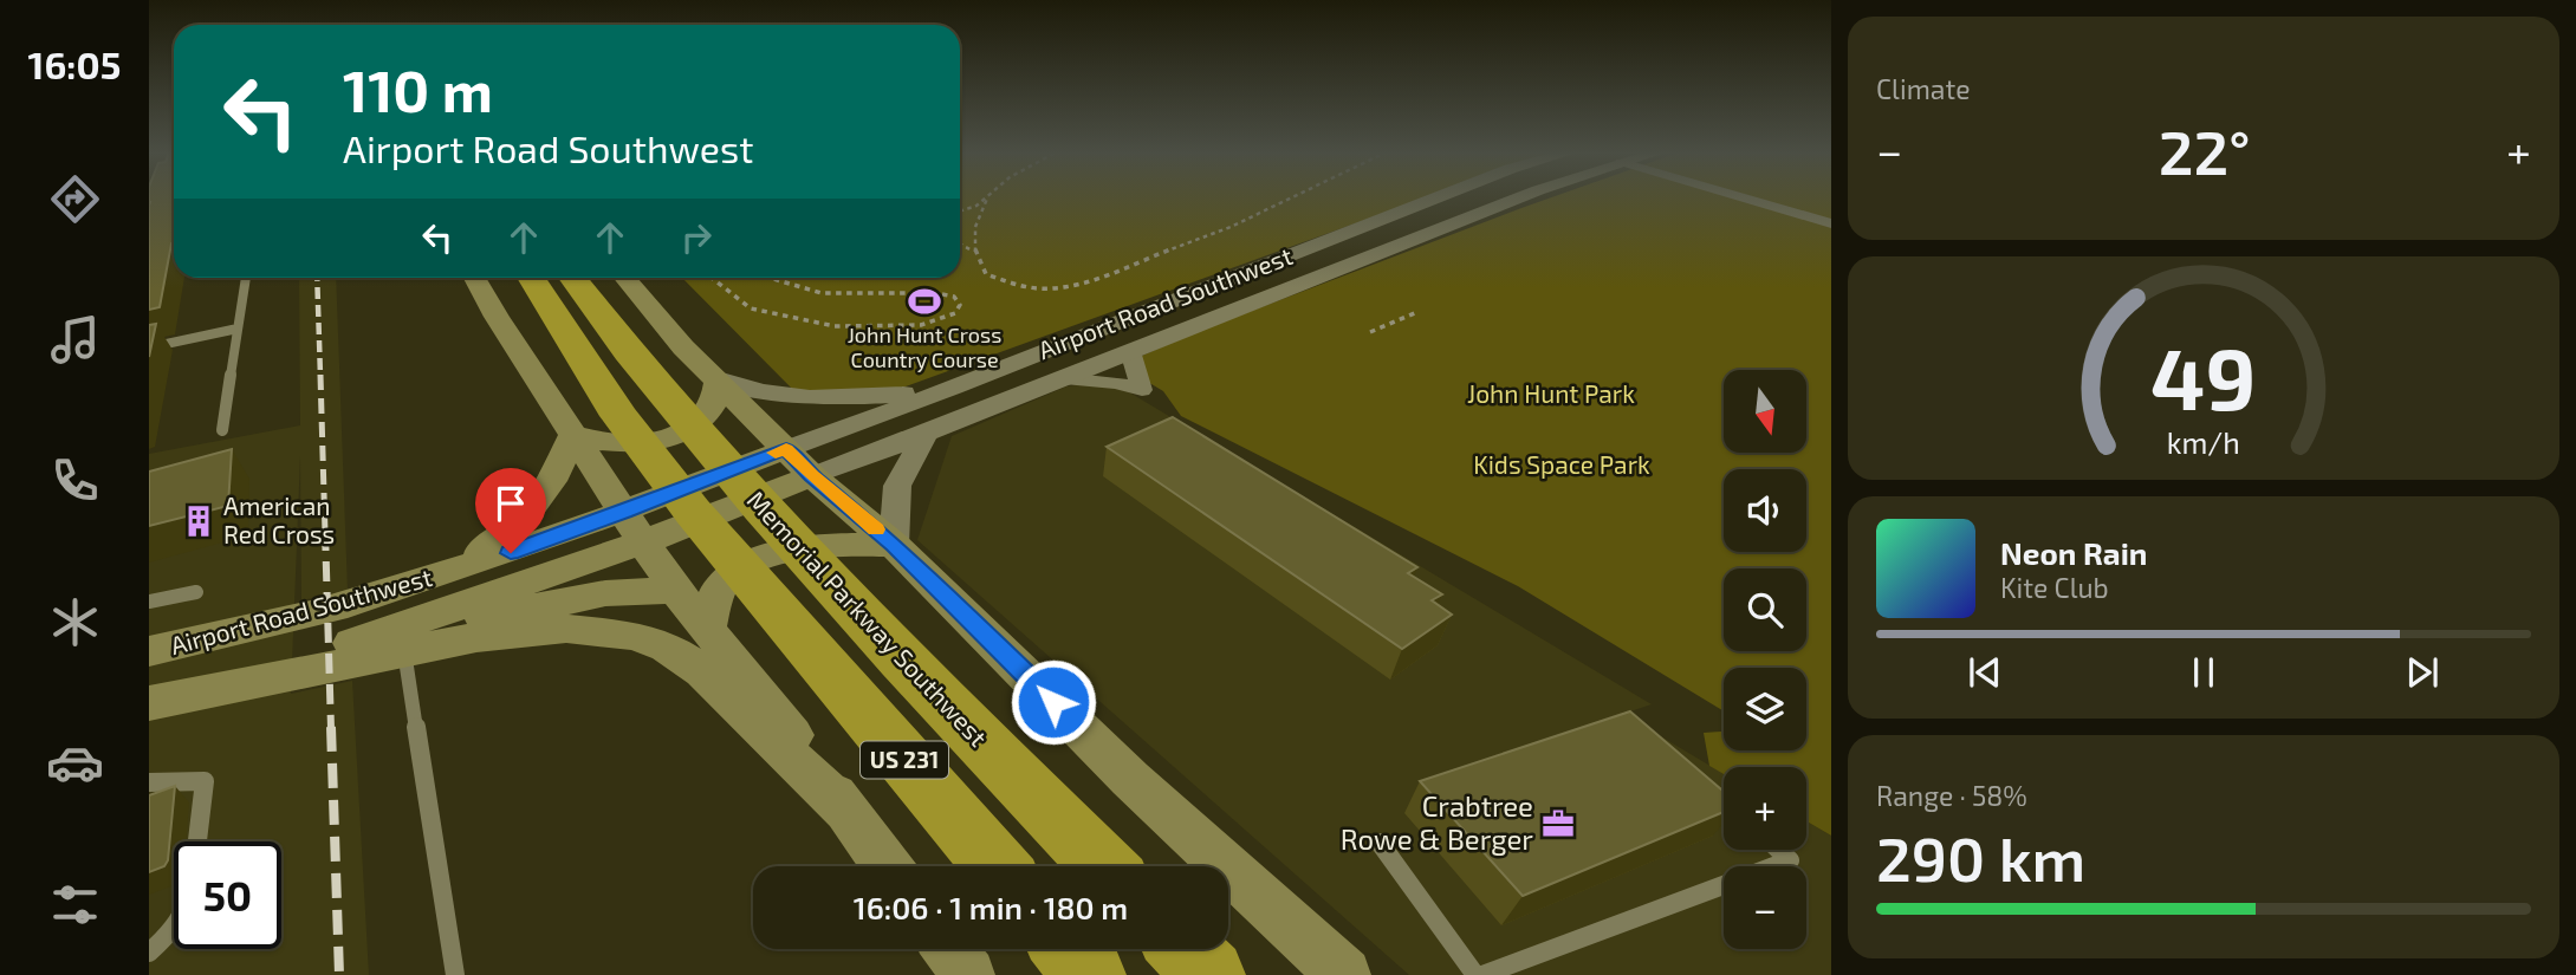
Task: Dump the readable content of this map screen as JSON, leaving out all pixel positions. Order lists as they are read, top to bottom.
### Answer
{
  "streets": {
    "highway": ["Memorial Parkway Southwest", "US 231"],
    "main road": ["Airport Road Southwest"]
  },
  "parks": ["John Hunt Park", "Kids Space Park"],
  "places": {
    "sports": ["John Hunt Cross Country Course"],
    "building": ["American Red Cross"],
    "office": ["Crabtree Rowe & Berger"]
  },
  "north": "bottom",
  "page": {
    "tabs": "16:05",
    "tile": [
      "Climate",
      ["Range · 58%", "290 km"]
    ],
    "turn": ["110 m", "Airport Road Southwest"],
    "heat": ["−", "22°", "+"],
    "map_buttons": ["+", "−"],
    "song": ["Neon Rain", "Kite Club"],
    "limit": "50",
    "trip": "16:06 · 1 min · 180 m",
    "gauge": ["49", "km/h"]
  }
}
